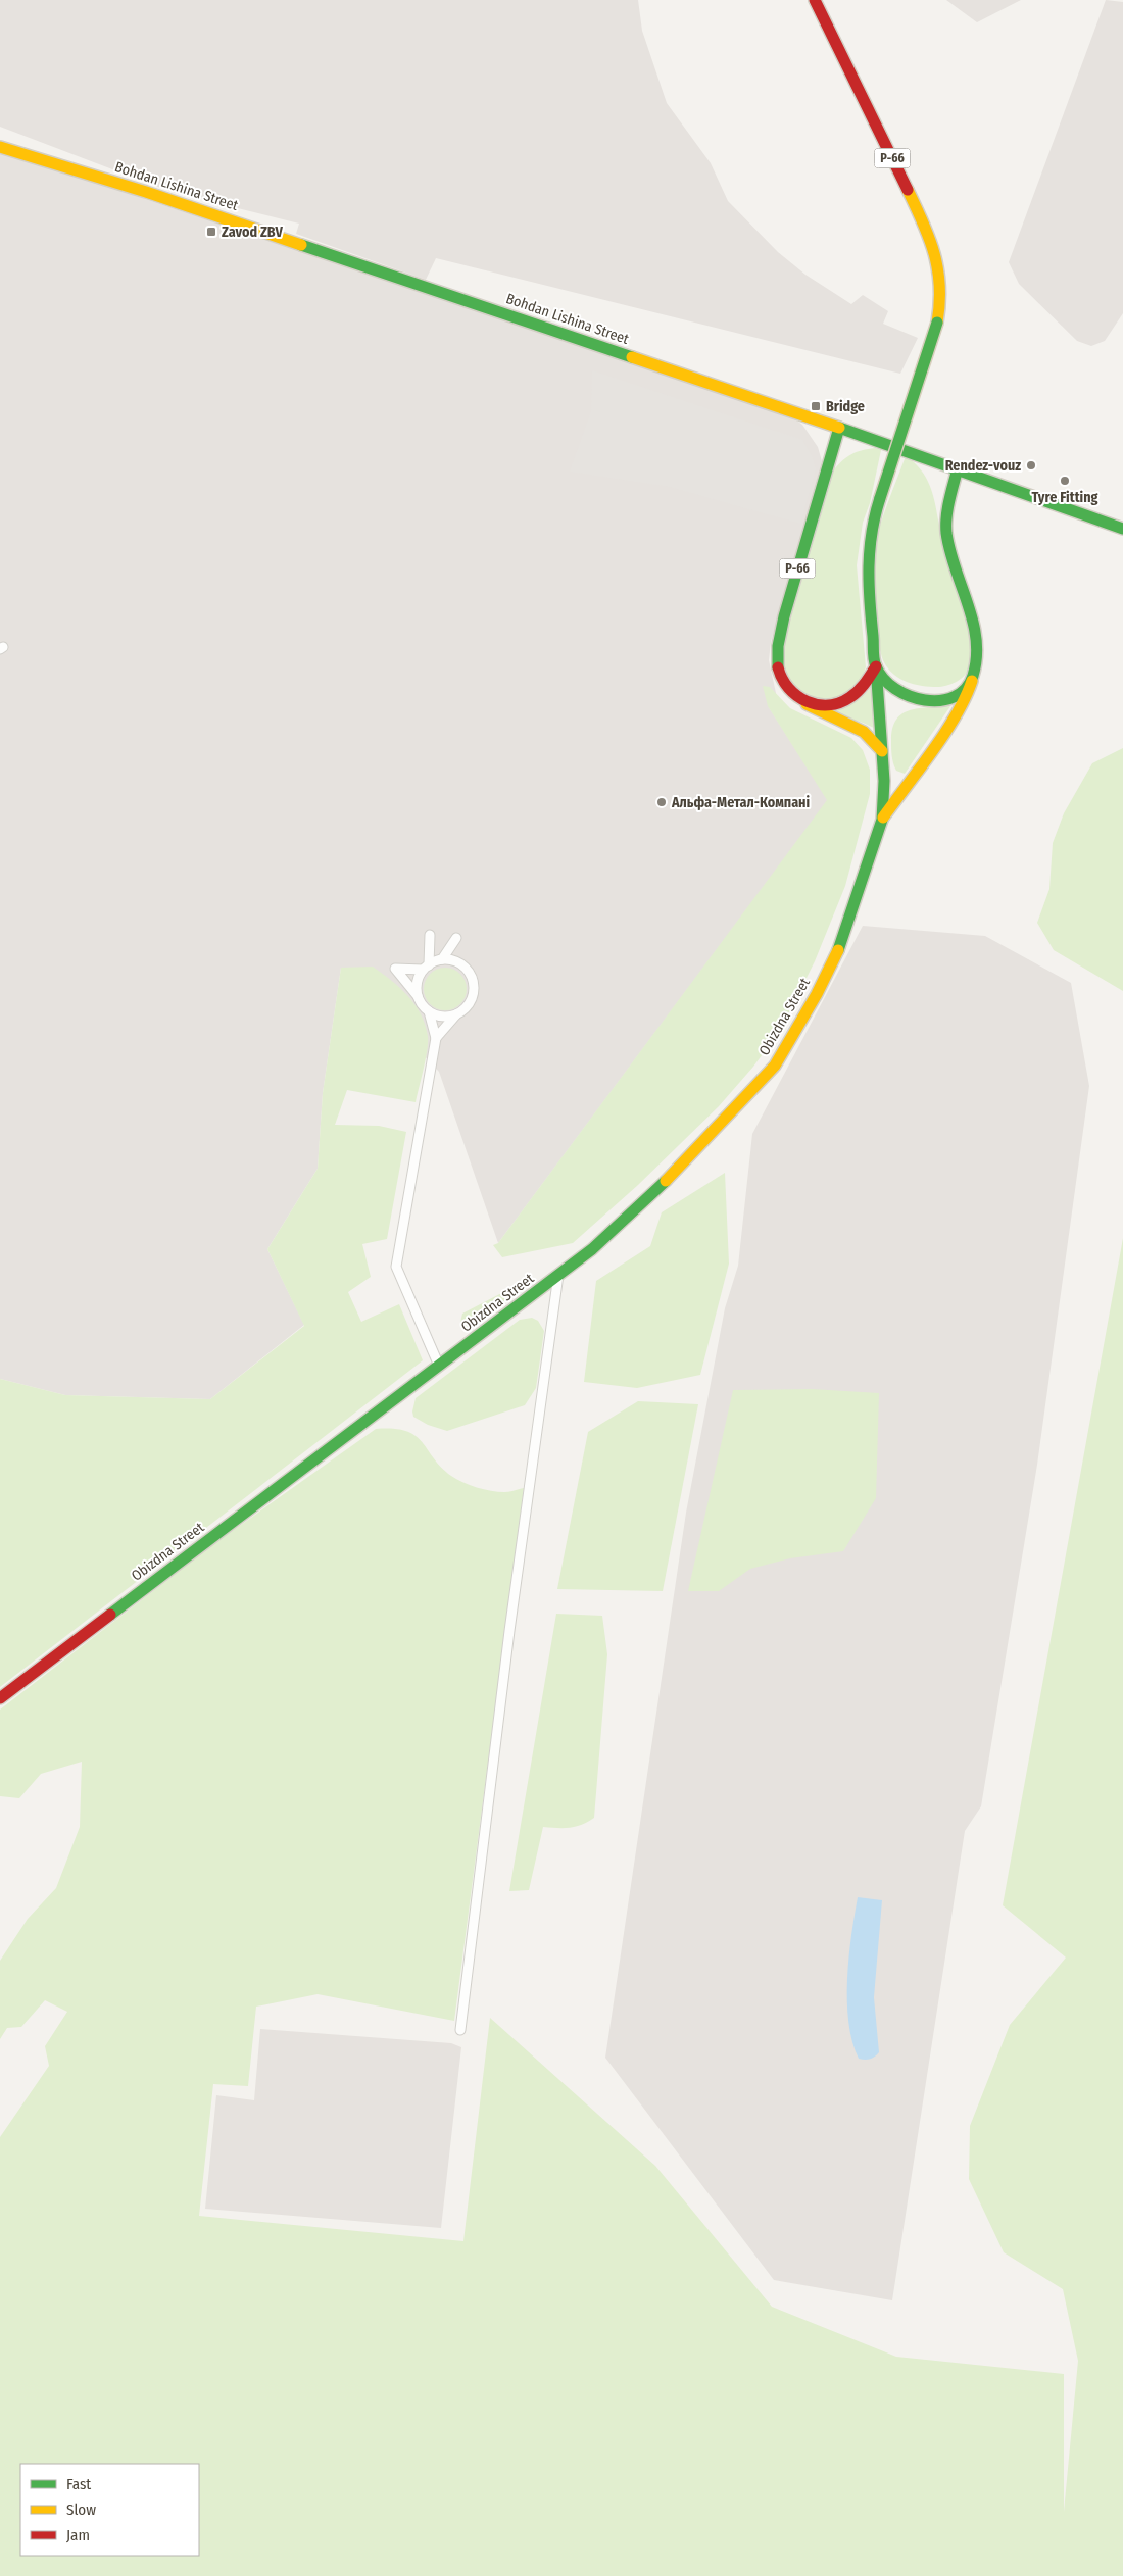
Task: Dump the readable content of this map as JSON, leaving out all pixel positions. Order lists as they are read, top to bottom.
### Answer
{
  "streets": {
    "main road": ["Р-66", "Bohdan Lishina Street", "Obizdna Street"]
  },
  "crossings": [
    ["Р-66", "Bohdan Lishina Street"]
  ],
  "places": {
    "transit": ["Zavod ZBV", "Bridge"],
    "other": ["Rendez-vouz", "Tyre Fitting", "Альфа-Метал-Компані"]
  },
  "legend": ["Fast", "Slow", "Jam"]
}
